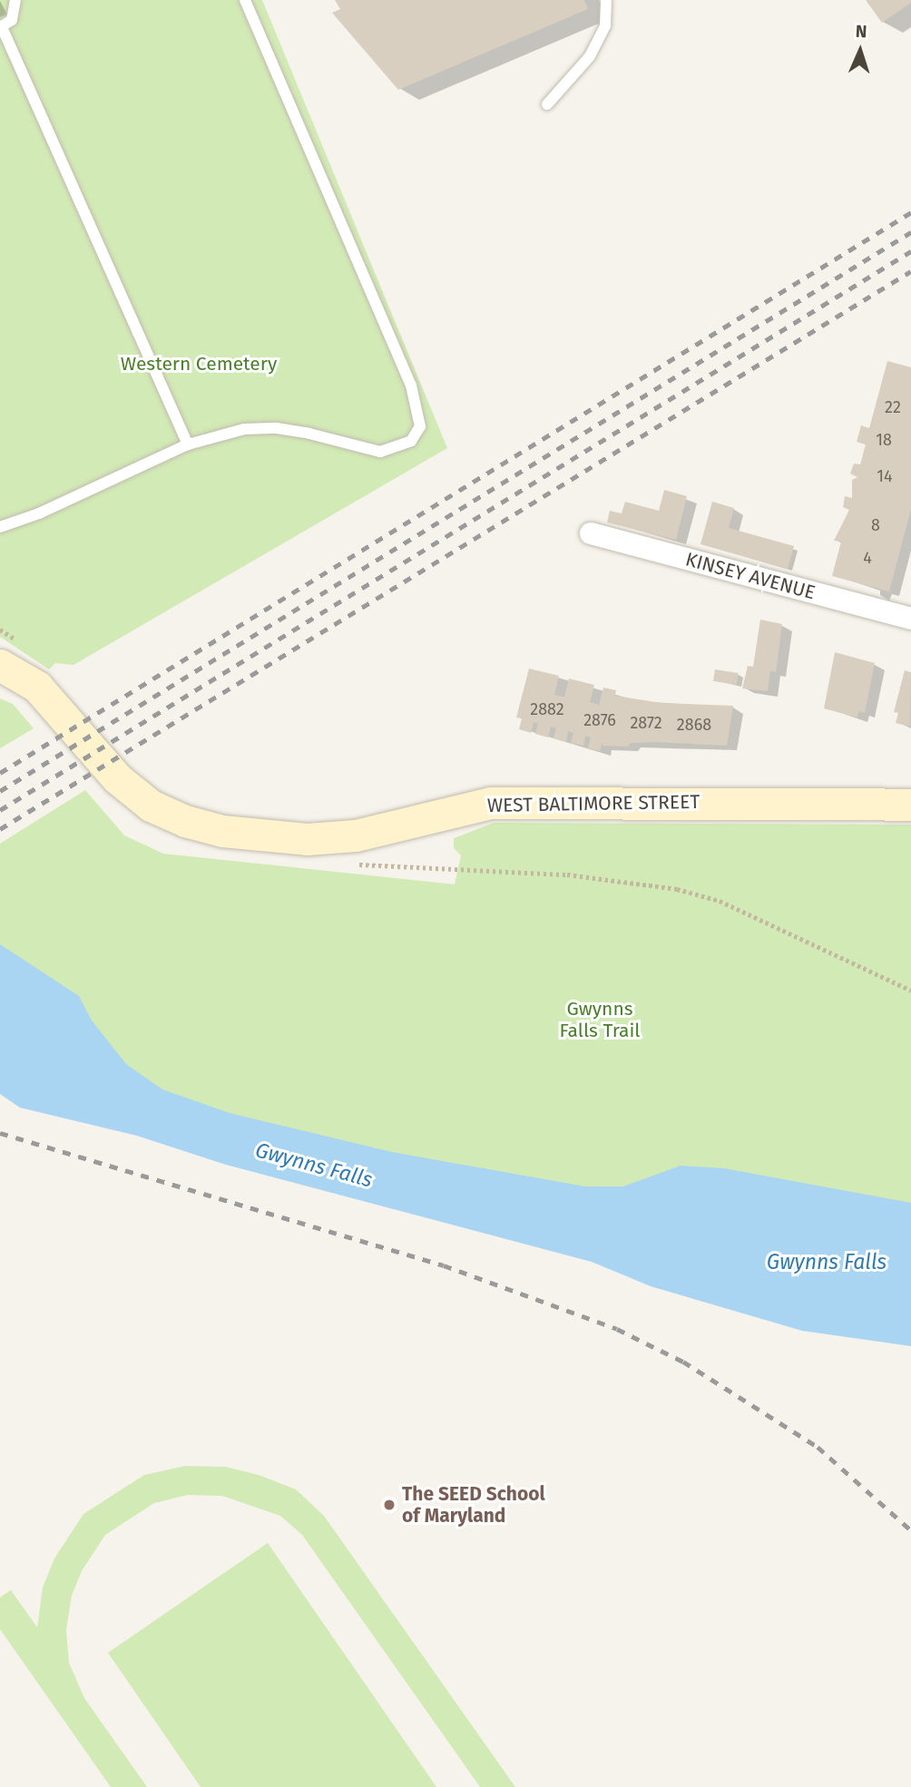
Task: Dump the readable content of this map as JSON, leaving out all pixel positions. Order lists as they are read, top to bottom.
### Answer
{
  "streets": {
    "main road": ["WEST BALTIMORE STREET"],
    "street": ["KINSEY AVENUE"]
  },
  "water": ["Gwynns Falls"],
  "parks": ["Western Cemetery", "Gwynns Falls Trail"],
  "places": ["The SEED School of Maryland"],
  "house_numbers": [
    "22",
    "18",
    "14",
    "8",
    "4",
    "2882",
    "2876",
    "2872",
    "2868"
  ],
  "north": "top"
}
